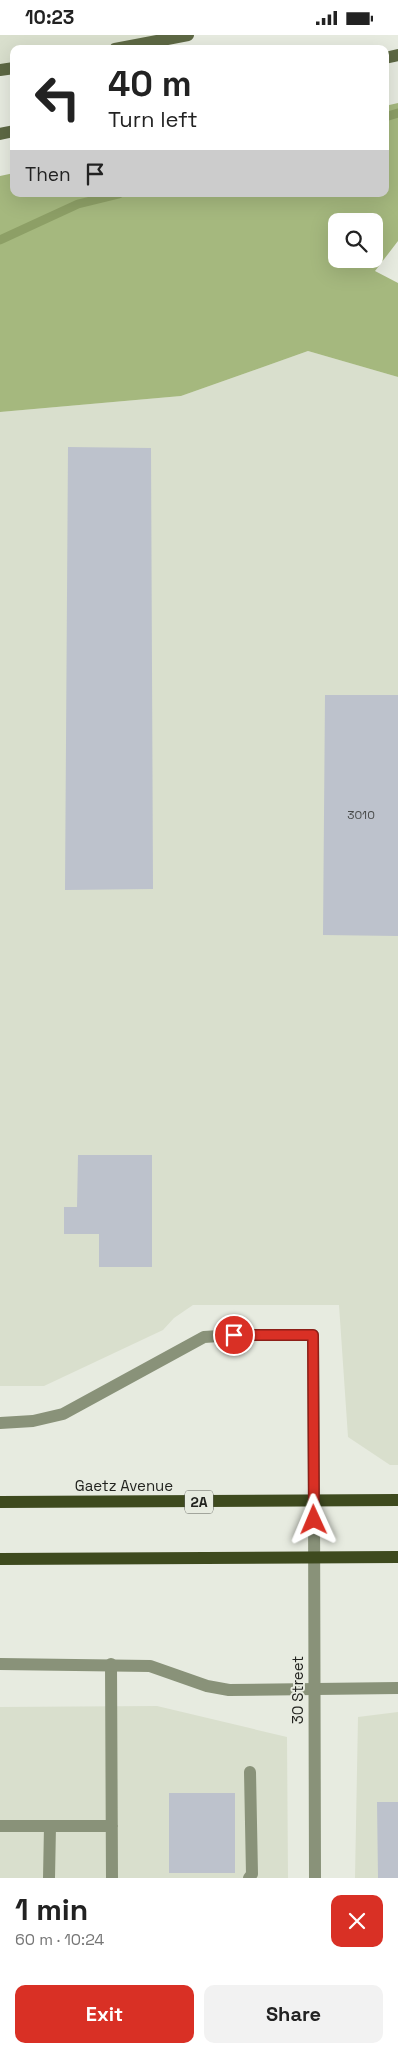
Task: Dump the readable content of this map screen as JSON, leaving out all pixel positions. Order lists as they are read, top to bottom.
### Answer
{
  "streets": {
    "main road": ["Gaetz Avenue", "2A"],
    "street": ["30 Street"]
  },
  "crossings": [
    ["Gaetz Avenue", "30 Street"]
  ],
  "house_numbers": ["3010"],
  "page": {
    "status": "10:23",
    "turn": ["40 m", "Turn left"],
    "then": "Then",
    "heading": ["1 min", "60 m · 10:24"],
    "buttons": ["Exit", "Share"]
  }
}
